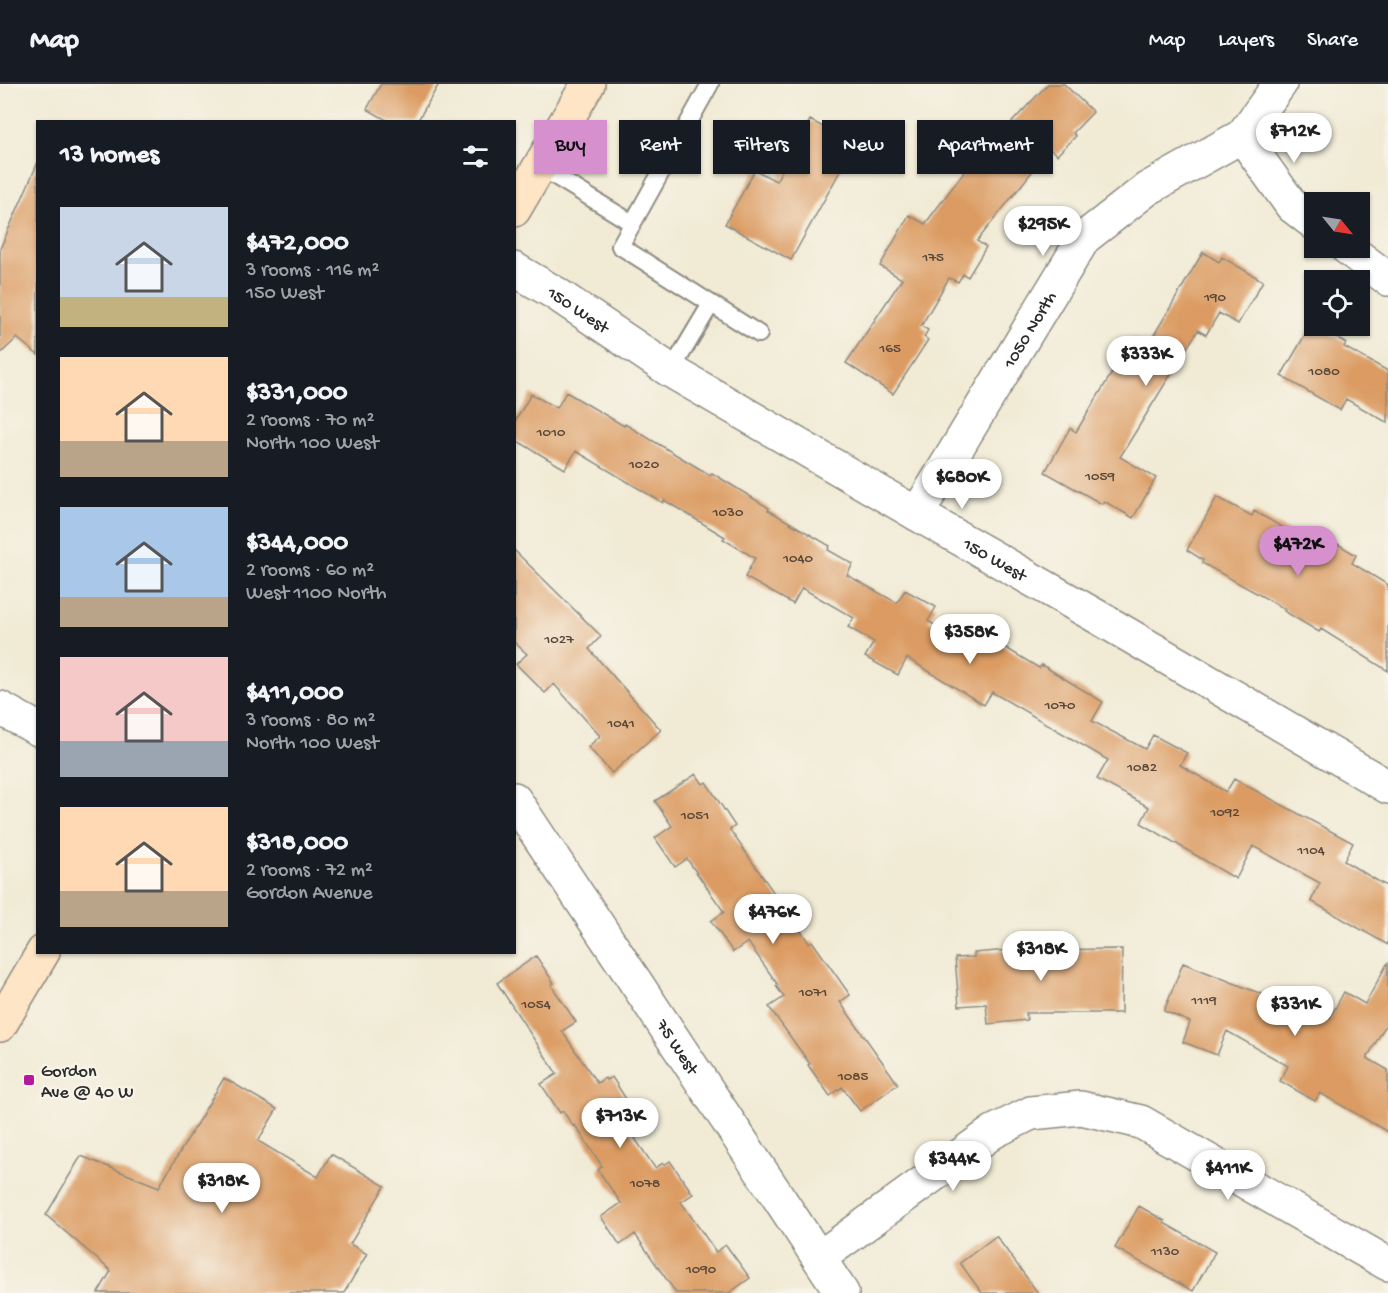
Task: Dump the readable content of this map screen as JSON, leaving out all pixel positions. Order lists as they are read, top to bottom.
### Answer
{
  "streets": {
    "street": ["150 West", "1050 North", "75 West"]
  },
  "crossings": [
    ["150 West", "1050 North"]
  ],
  "places": {
    "transit": ["Gordon Ave @ 40 W"]
  },
  "house_numbers": [
    "175",
    "190",
    "165",
    "1080",
    "1010",
    "1020",
    "1059",
    "1030",
    "1040",
    "1027",
    "1070",
    "1041",
    "1082",
    "1092",
    "1051",
    "1104",
    "1071",
    "1119",
    "1054",
    "1085",
    "1078",
    "1130",
    "1090"
  ],
  "north": "bottom right",
  "page": {
    "header": "Map",
    "nav": ["Map", "Layers", "Share"],
    "price": [
      "$712K",
      "$295K",
      "$333K",
      "$680K",
      "$472K",
      "$358K",
      "$476K",
      "$318K",
      "$331K",
      "$713K",
      "$344K",
      "$411K",
      "$318K"
    ],
    "chip": [
      "Buy",
      "Rent",
      "Filters",
      "New",
      "Apartment"
    ],
    "heading": "13 homes",
    "list": [
      {
        "name": "$472,000",
        "note": "3 rooms · 116 m² · 150 West"
      },
      {
        "name": "$331,000",
        "note": "2 rooms · 70 m² · North 100 West"
      },
      {
        "name": "$344,000",
        "note": "2 rooms · 60 m² · West 1100 North"
      },
      {
        "name": "$411,000",
        "note": "3 rooms · 80 m² · North 100 West"
      },
      {
        "name": "$318,000",
        "note": "2 rooms · 72 m² · Gordon Avenue"
      }
    ]
  }
}
